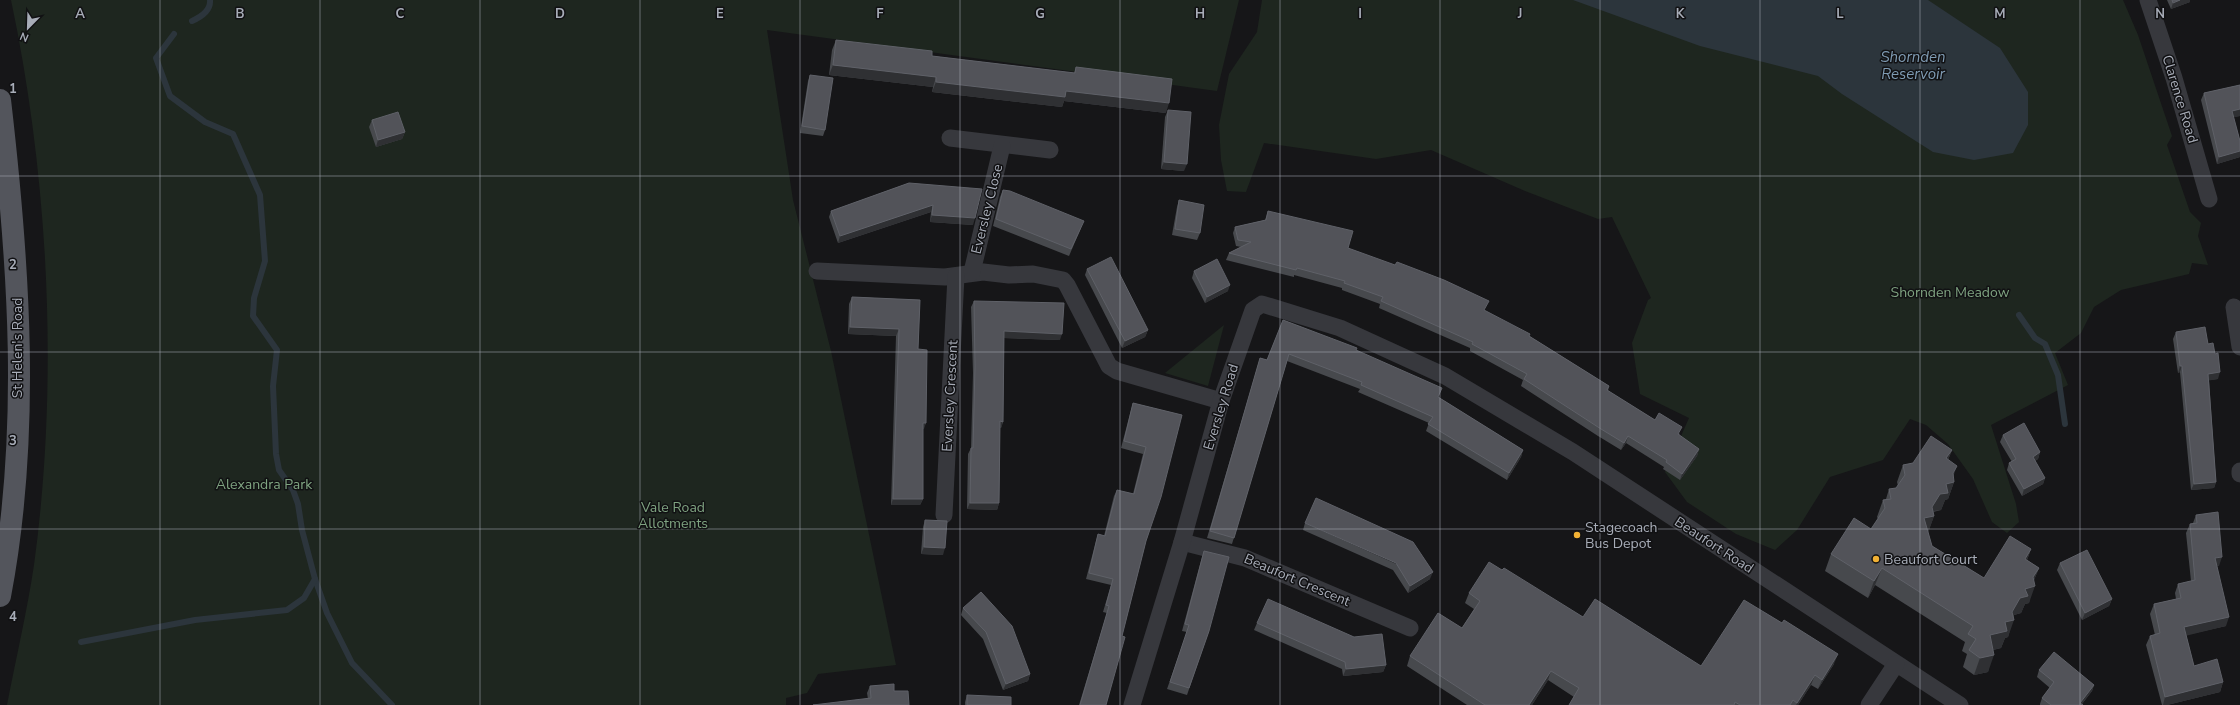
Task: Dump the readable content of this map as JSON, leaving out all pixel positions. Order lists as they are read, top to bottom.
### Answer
{
  "streets": {
    "main road": ["St Helen's Road"],
    "street": [
      "Clarence Road",
      "Eversley Close",
      "Eversley Crescent",
      "Eversley Road",
      "Beaufort Road",
      "Beaufort Crescent"
    ]
  },
  "crossings": [
    ["Eversley Close", "Eversley Crescent"],
    ["Eversley Road", "Beaufort Road"],
    ["Eversley Road", "Beaufort Crescent"]
  ],
  "water": ["Shornden Reservoir"],
  "parks": ["Shornden Meadow", "Alexandra Park", "Vale Road Allotments"],
  "places": ["Stagecoach Bus Depot", "Beaufort Court"],
  "north": "bottom left",
  "grid": {
    "columns": [
      "A",
      "B",
      "C",
      "D",
      "E",
      "F",
      "G",
      "H",
      "I",
      "J",
      "K",
      "L",
      "M",
      "N"
    ],
    "rows": [
      "1",
      "2",
      "3",
      "4"
    ]
  }
}
